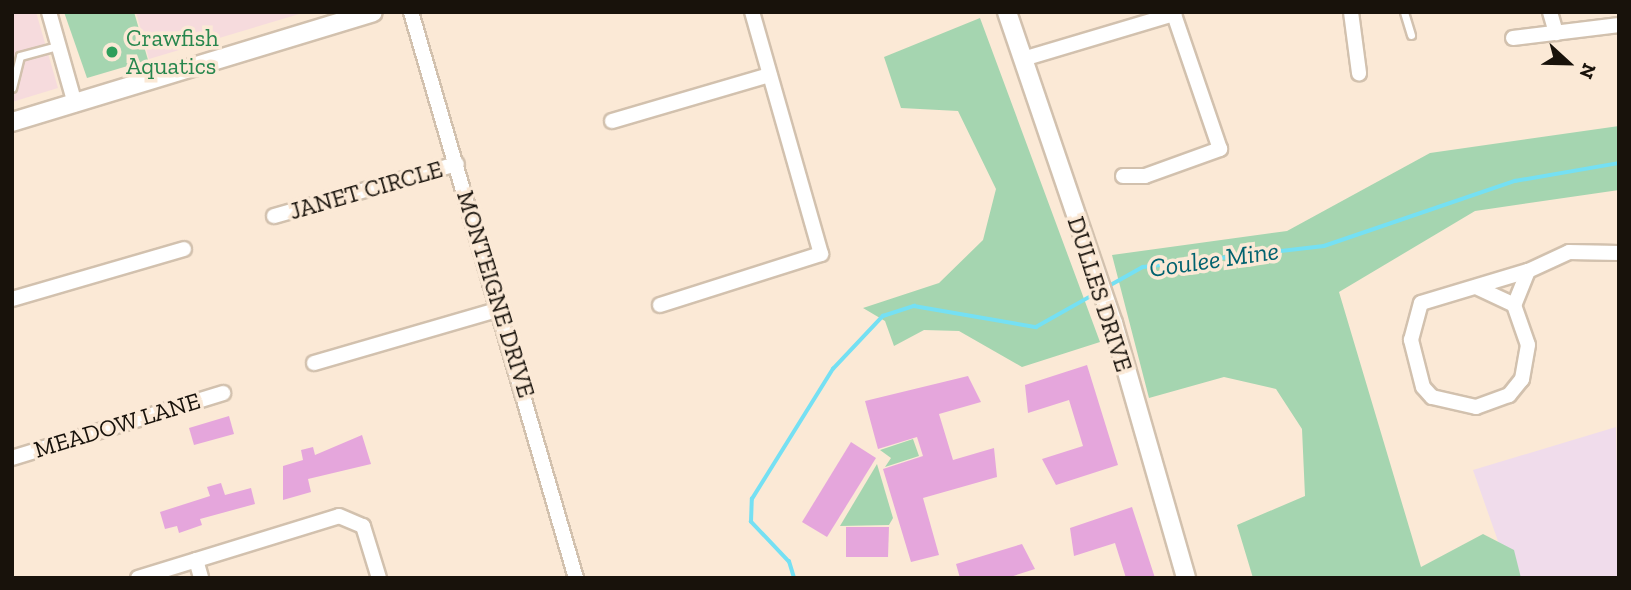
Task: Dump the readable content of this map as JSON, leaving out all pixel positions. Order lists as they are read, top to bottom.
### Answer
{
  "streets": {
    "street": [
      "JANET CIRCLE",
      "MONTEIGNE DRIVE",
      "DULLES DRIVE",
      "MEADOW LANE"
    ]
  },
  "crossings": [
    ["JANET CIRCLE", "MONTEIGNE DRIVE"]
  ],
  "water": ["Coulee Mine"],
  "places": ["Crawfish Aquatics"],
  "north": "right"
}
